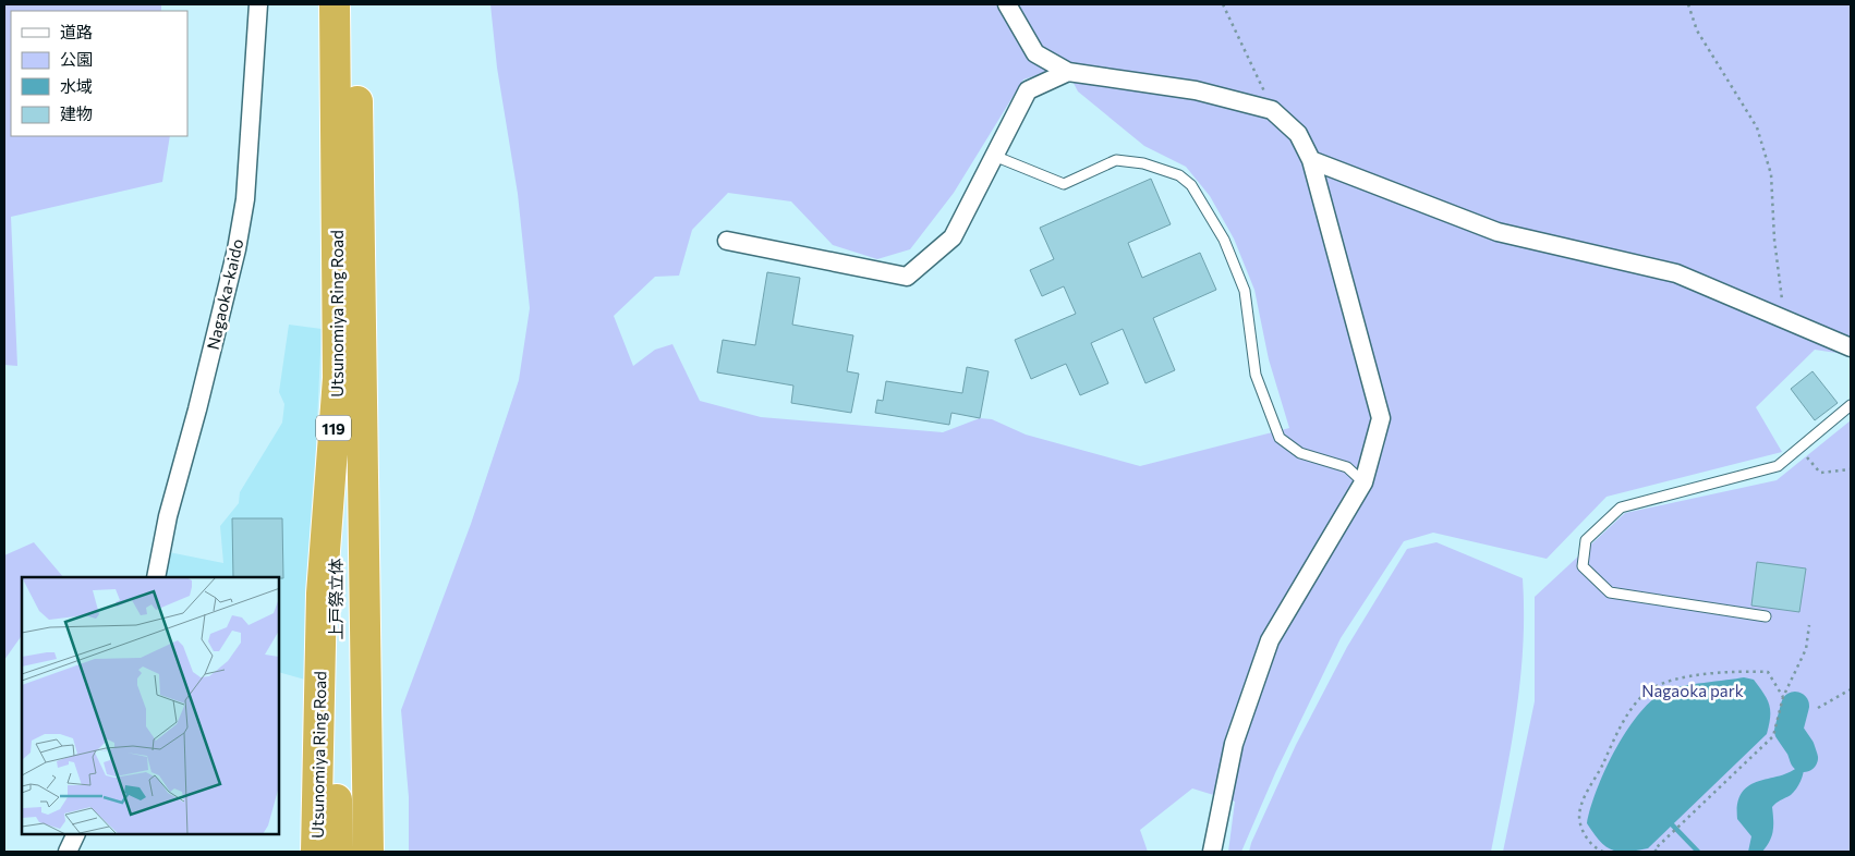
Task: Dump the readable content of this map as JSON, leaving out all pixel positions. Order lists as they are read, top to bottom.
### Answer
{
  "streets": {
    "highway": ["Utsunomiya Ring Road", "119", "上戸祭立体"],
    "street": ["Nagaoka-kaido"]
  },
  "crossings": [
    ["Utsunomiya Ring Road", "上戸祭立体"]
  ],
  "parks": ["Nagaoka park"],
  "legend": [
    "道路",
    "公園",
    "水域",
    "建物"
  ]
}
